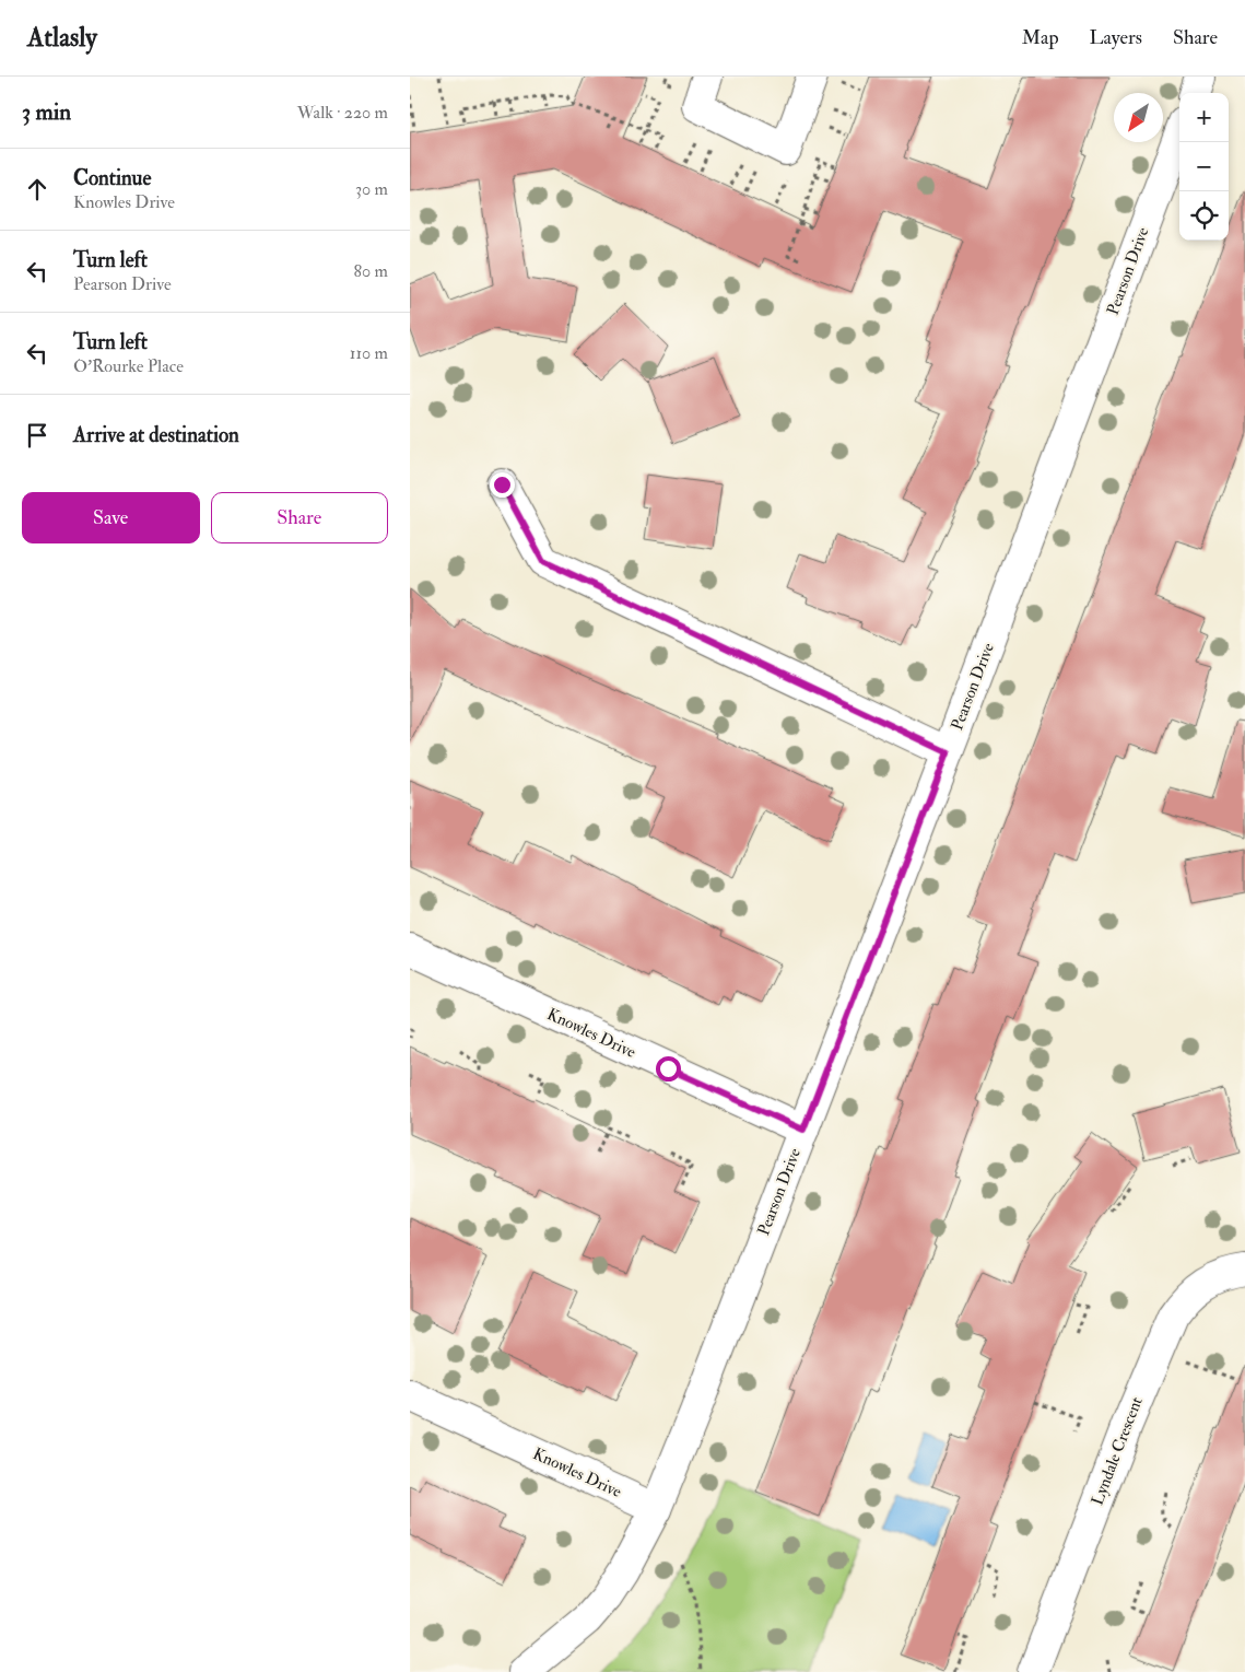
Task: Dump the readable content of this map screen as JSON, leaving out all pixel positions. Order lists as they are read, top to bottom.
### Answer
{
  "streets": {
    "street": ["Pearson Drive", "Knowles Drive", "Lyndale Crescent"]
  },
  "crossings": [
    ["Pearson Drive", "Knowles Drive"]
  ],
  "north": "bottom left",
  "page": {
    "header": "Atlasly",
    "nav": ["Map", "Layers", "Share"],
    "heading": ["3 min", "Walk · 220 m"],
    "map_buttons": ["+", "−"],
    "list": [
      ["Continue", "Knowles Drive", "30 m"],
      ["Turn left", "Pearson Drive", "80 m"],
      ["Turn left", "O'Rourke Place", "110 m"],
      "Arrive at destination"
    ],
    "buttons": ["Save", "Share"]
  }
}
